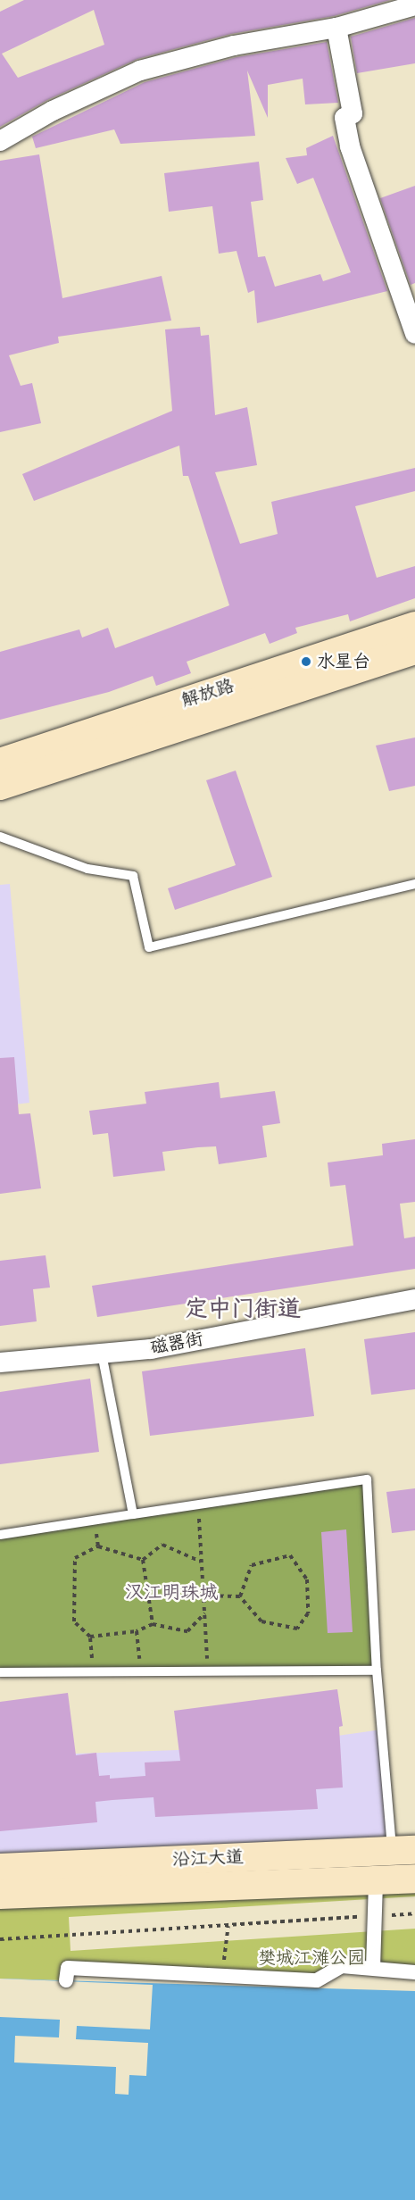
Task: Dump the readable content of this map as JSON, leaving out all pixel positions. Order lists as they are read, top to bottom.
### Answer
{
  "streets": {
    "main road": ["解放路", "沿江大道"],
    "street": ["磁器街"]
  },
  "districts": ["定中门街道", "汉江明珠城"],
  "parks": ["樊城江滩公园"],
  "places": ["水星台"]
}
